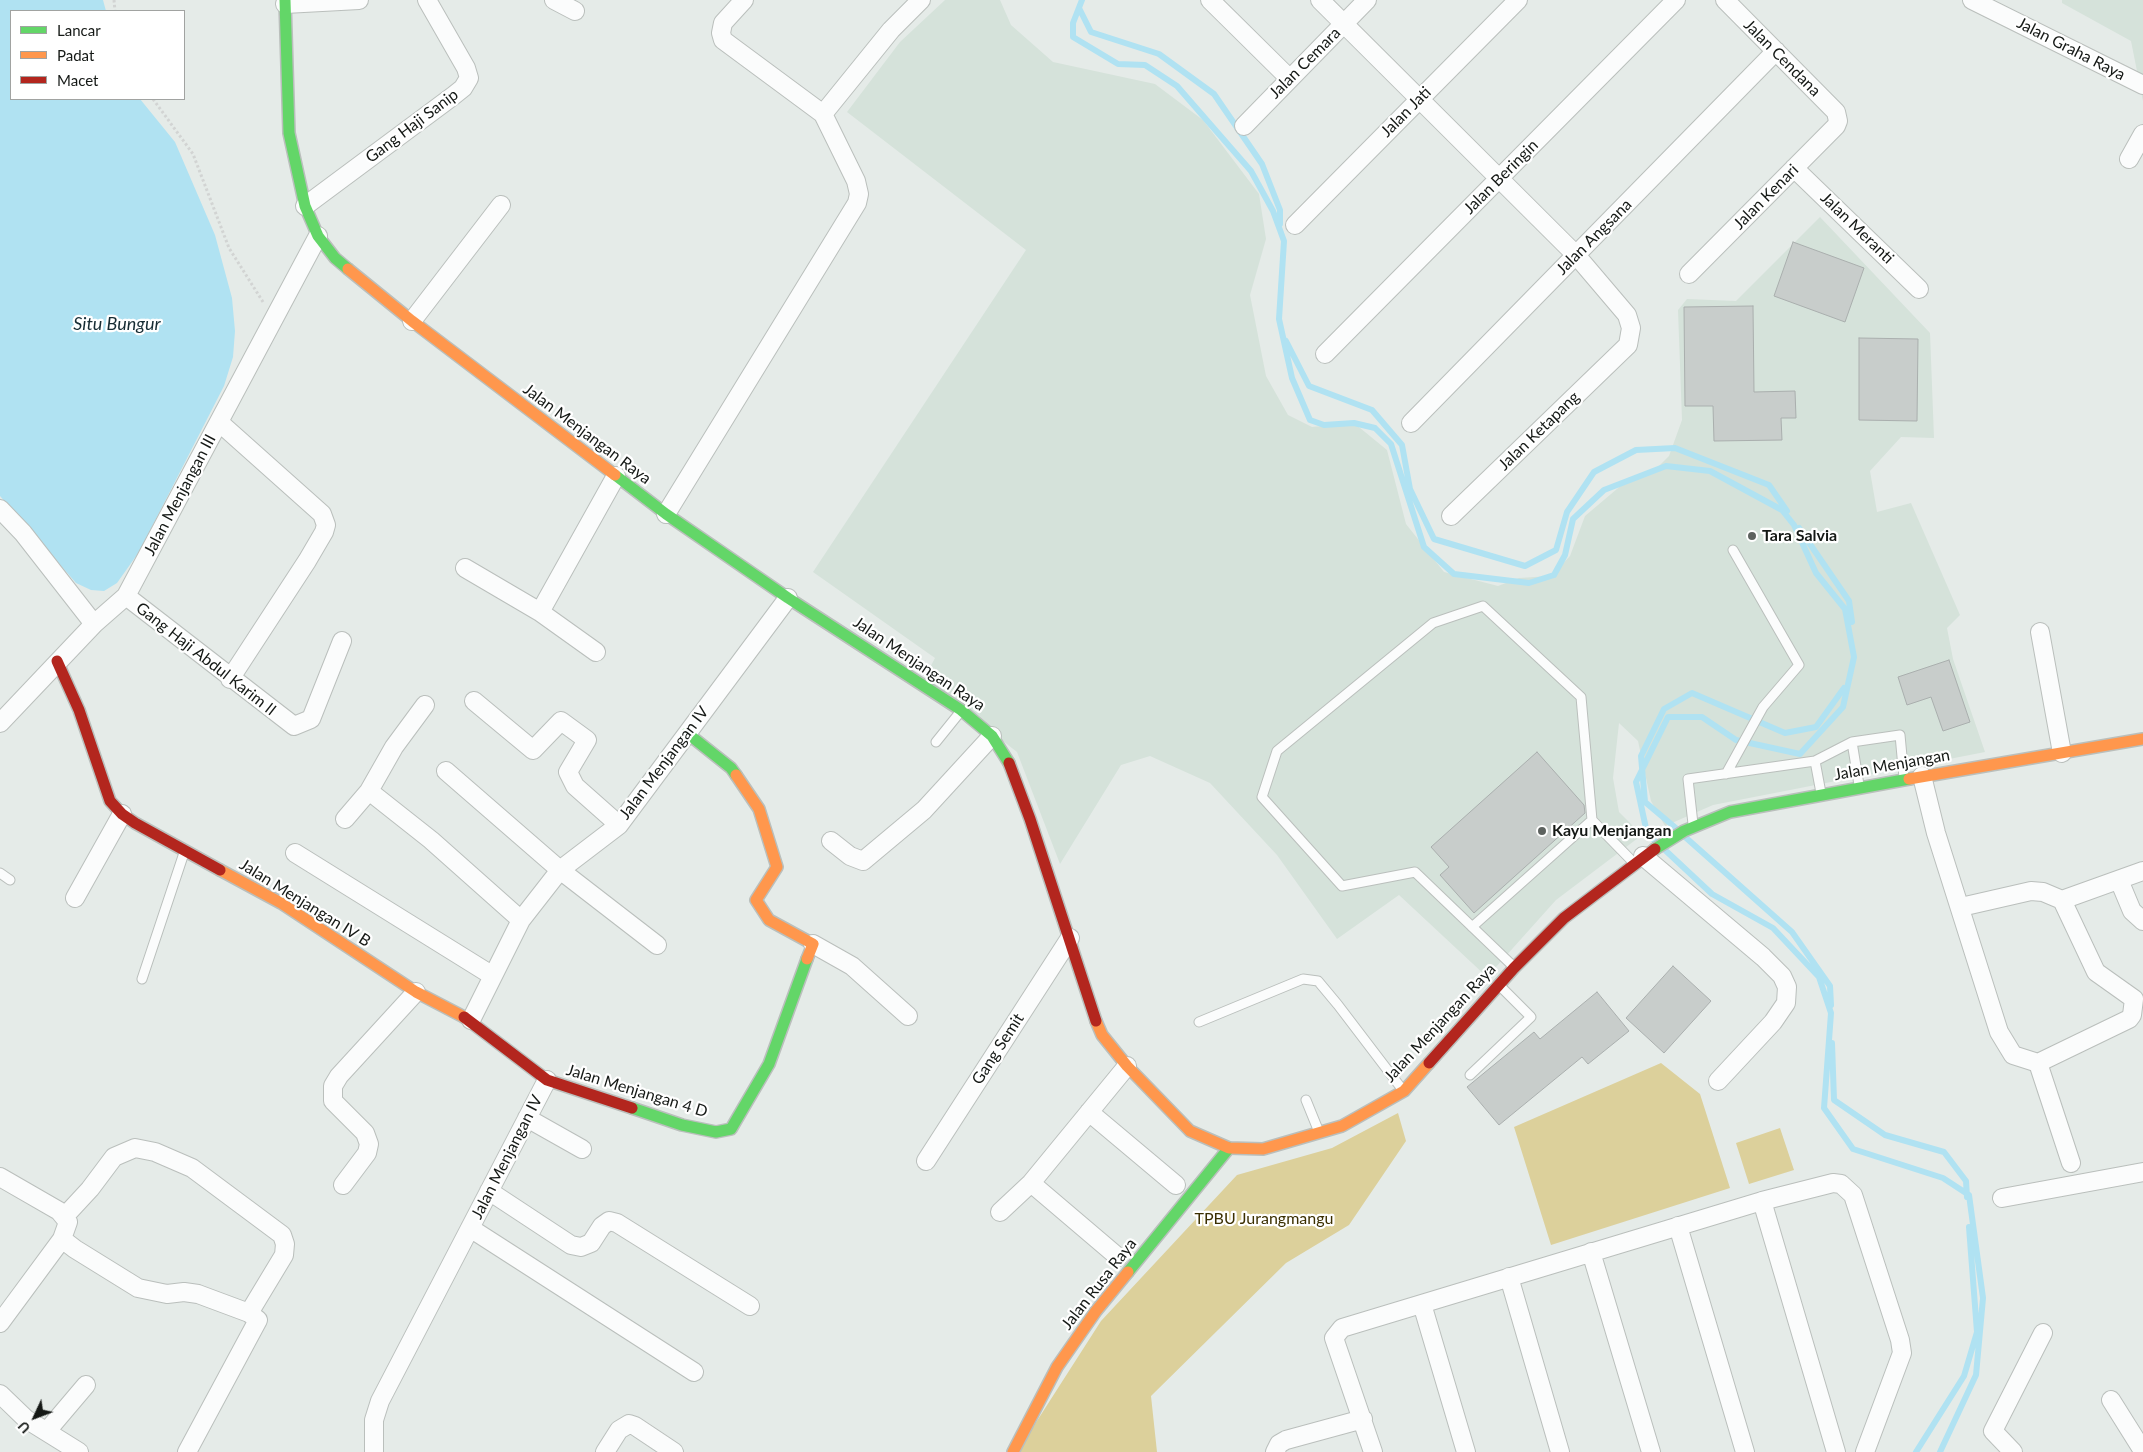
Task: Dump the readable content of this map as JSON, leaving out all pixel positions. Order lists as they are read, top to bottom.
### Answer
{
  "streets": {
    "main road": [
      "Jalan Menjangan Raya",
      "Jalan Menjangan IV",
      "Jalan Menjangan",
      "Jalan Menjangan IV B",
      "Jalan Menjangan 4 D",
      "Jalan Rusa Raya"
    ],
    "street": [
      "Jalan Graha Raya",
      "Jalan Cendana",
      "Jalan Cemara",
      "Jalan Jati",
      "Gang Haji Sanip",
      "Jalan Beringin",
      "Jalan Kenari",
      "Jalan Meranti",
      "Jalan Angsana",
      "Jalan Ketapang",
      "Jalan Menjangan III",
      "Gang Haji Abdul Karim II",
      "Gang Semit"
    ]
  },
  "crossings": [
    ["Jalan Cendana", "Jalan Kenari"],
    ["Jalan Cendana", "Jalan Angsana"],
    ["Gang Haji Sanip", "Jalan Menjangan Raya"],
    ["Jalan Kenari", "Jalan Meranti"],
    ["Jalan Angsana", "Jalan Ketapang"],
    ["Jalan Menjangan Raya", "Jalan Menjangan III"],
    ["Jalan Menjangan Raya", "Jalan Menjangan IV"],
    ["Jalan Menjangan Raya", "Jalan Menjangan"],
    ["Jalan Menjangan Raya", "Gang Semit"],
    ["Jalan Menjangan Raya", "Jalan Rusa Raya"],
    ["Jalan Menjangan III", "Gang Haji Abdul Karim II"],
    ["Jalan Menjangan IV", "Jalan Menjangan IV B"],
    ["Jalan Menjangan IV", "Jalan Menjangan 4 D"]
  ],
  "water": ["Situ Bungur"],
  "parks": ["TPBU Jurangmangu"],
  "places": ["Tara Salvia", "Kayu Menjangan"],
  "legend": ["Lancar", "Padat", "Macet"],
  "north": "bottom left"
}
